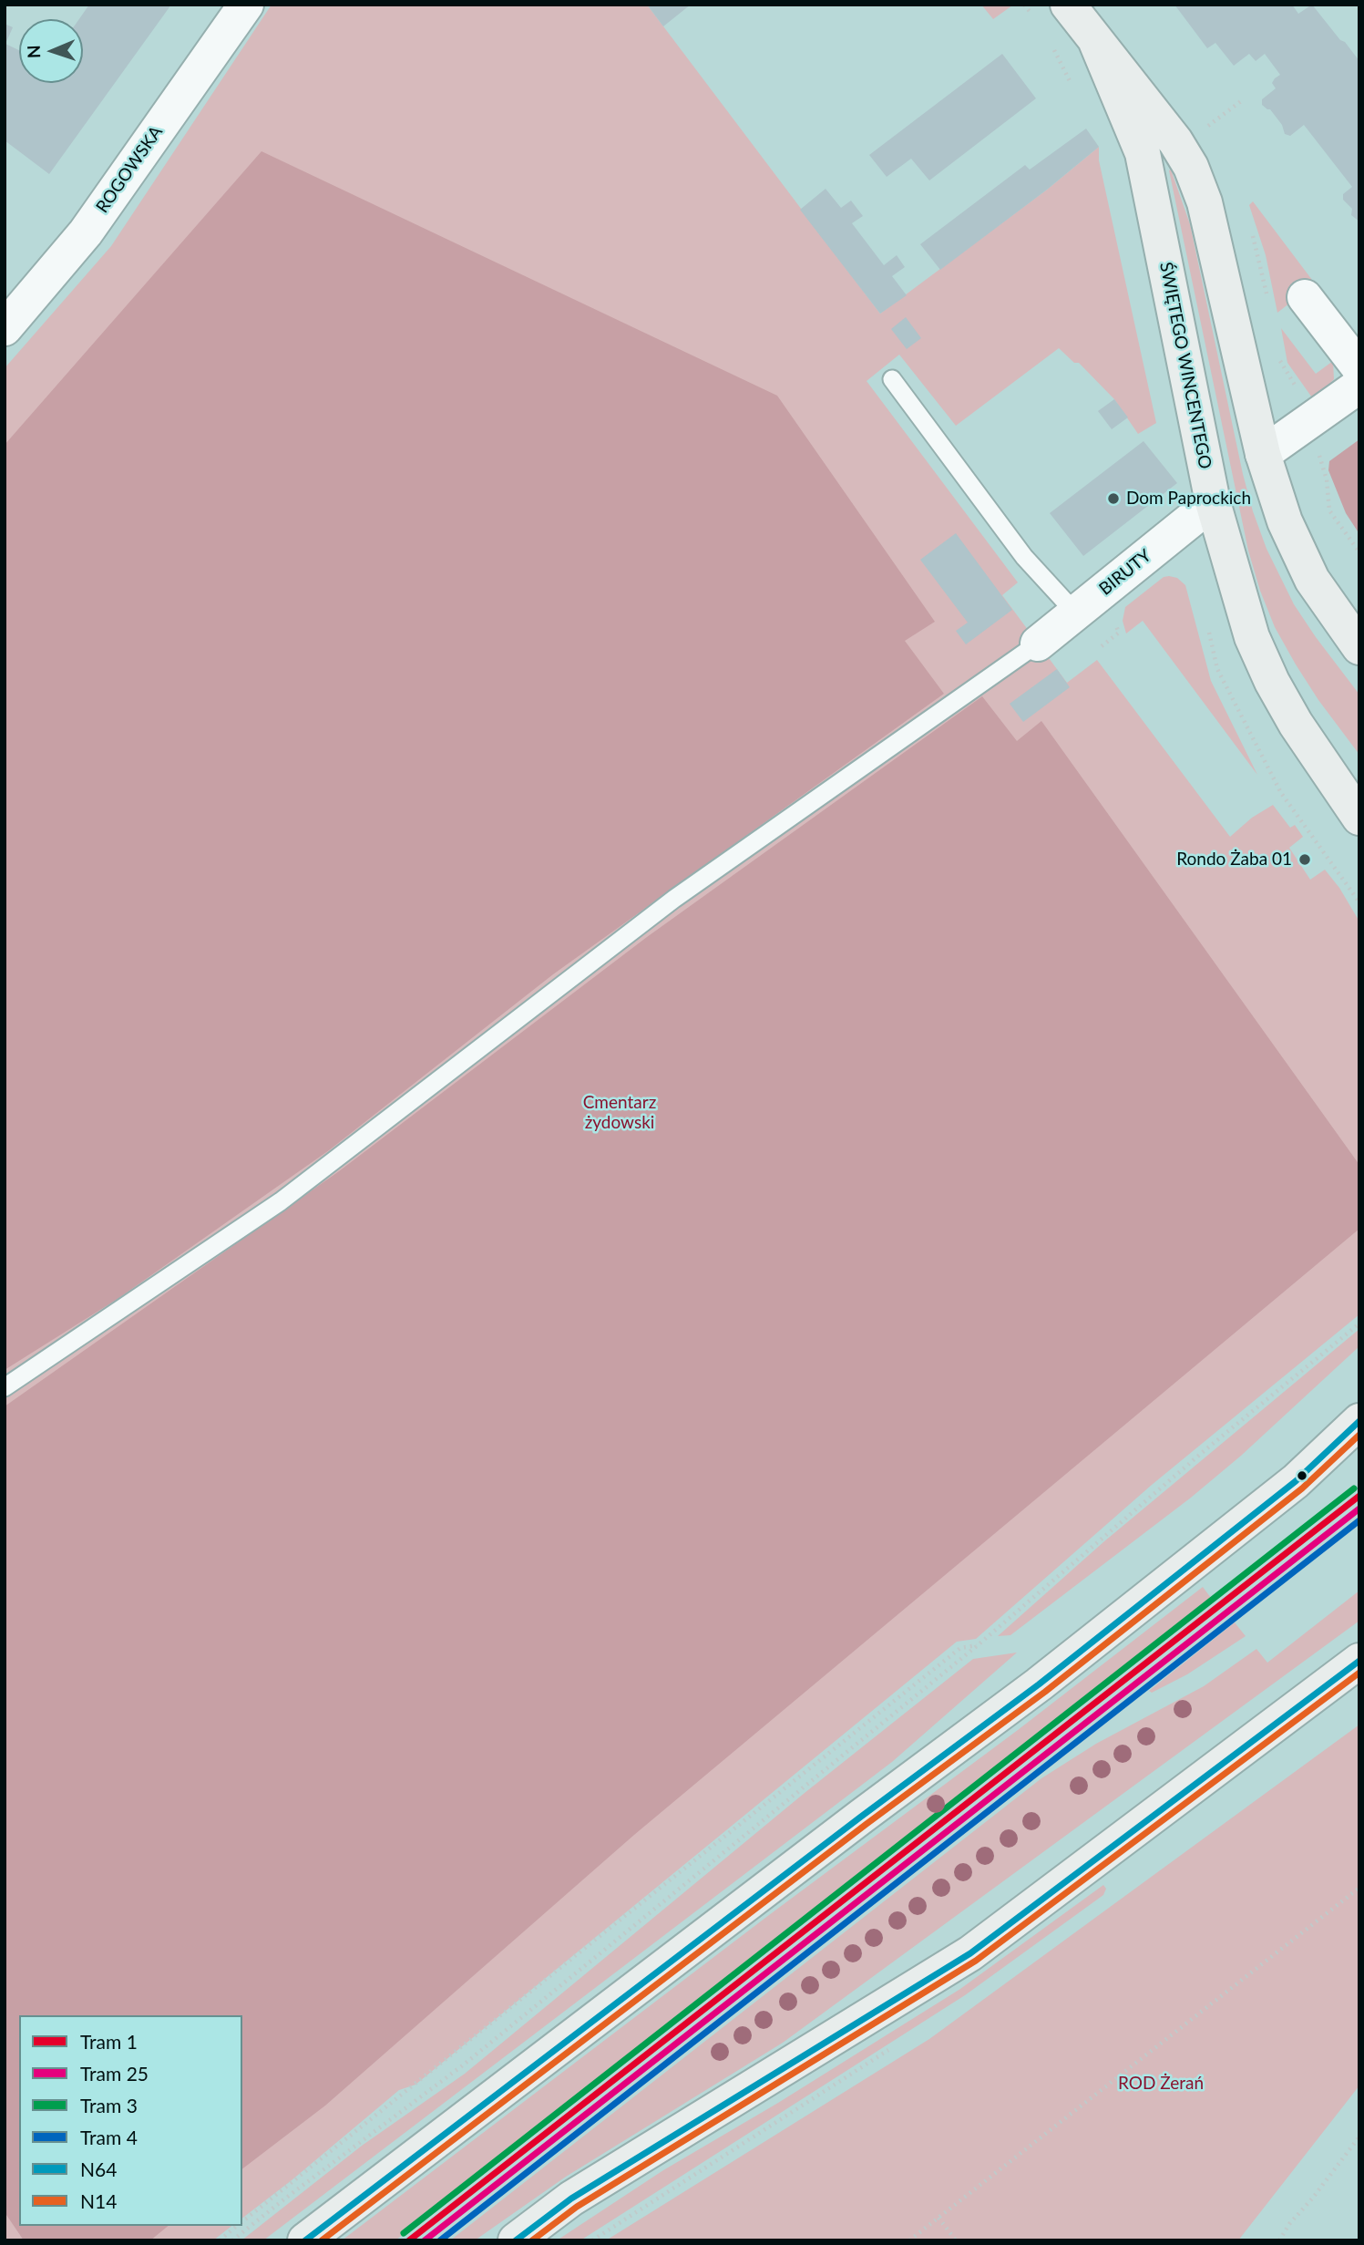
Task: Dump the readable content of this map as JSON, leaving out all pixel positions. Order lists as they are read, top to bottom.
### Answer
{
  "streets": {
    "main road": ["ŚWIĘTEGO WINCENTEGO"],
    "street": ["ROGOWSKA", "BIRUTY"]
  },
  "crossings": [
    ["ŚWIĘTEGO WINCENTEGO", "BIRUTY"]
  ],
  "parks": ["Cmentarz żydowski", "ROD Żerań"],
  "places": ["Dom Paprockich", "Rondo Żaba 01"],
  "lines": [
    "transit line N64",
    "transit line N14",
    "tram line 3",
    "tram line 1",
    "tram line 25",
    "tram line 4"
  ],
  "legend": [
    "Tram 1",
    "Tram 25",
    "Tram 3",
    "Tram 4",
    "N64",
    "N14"
  ],
  "north": "left"
}
